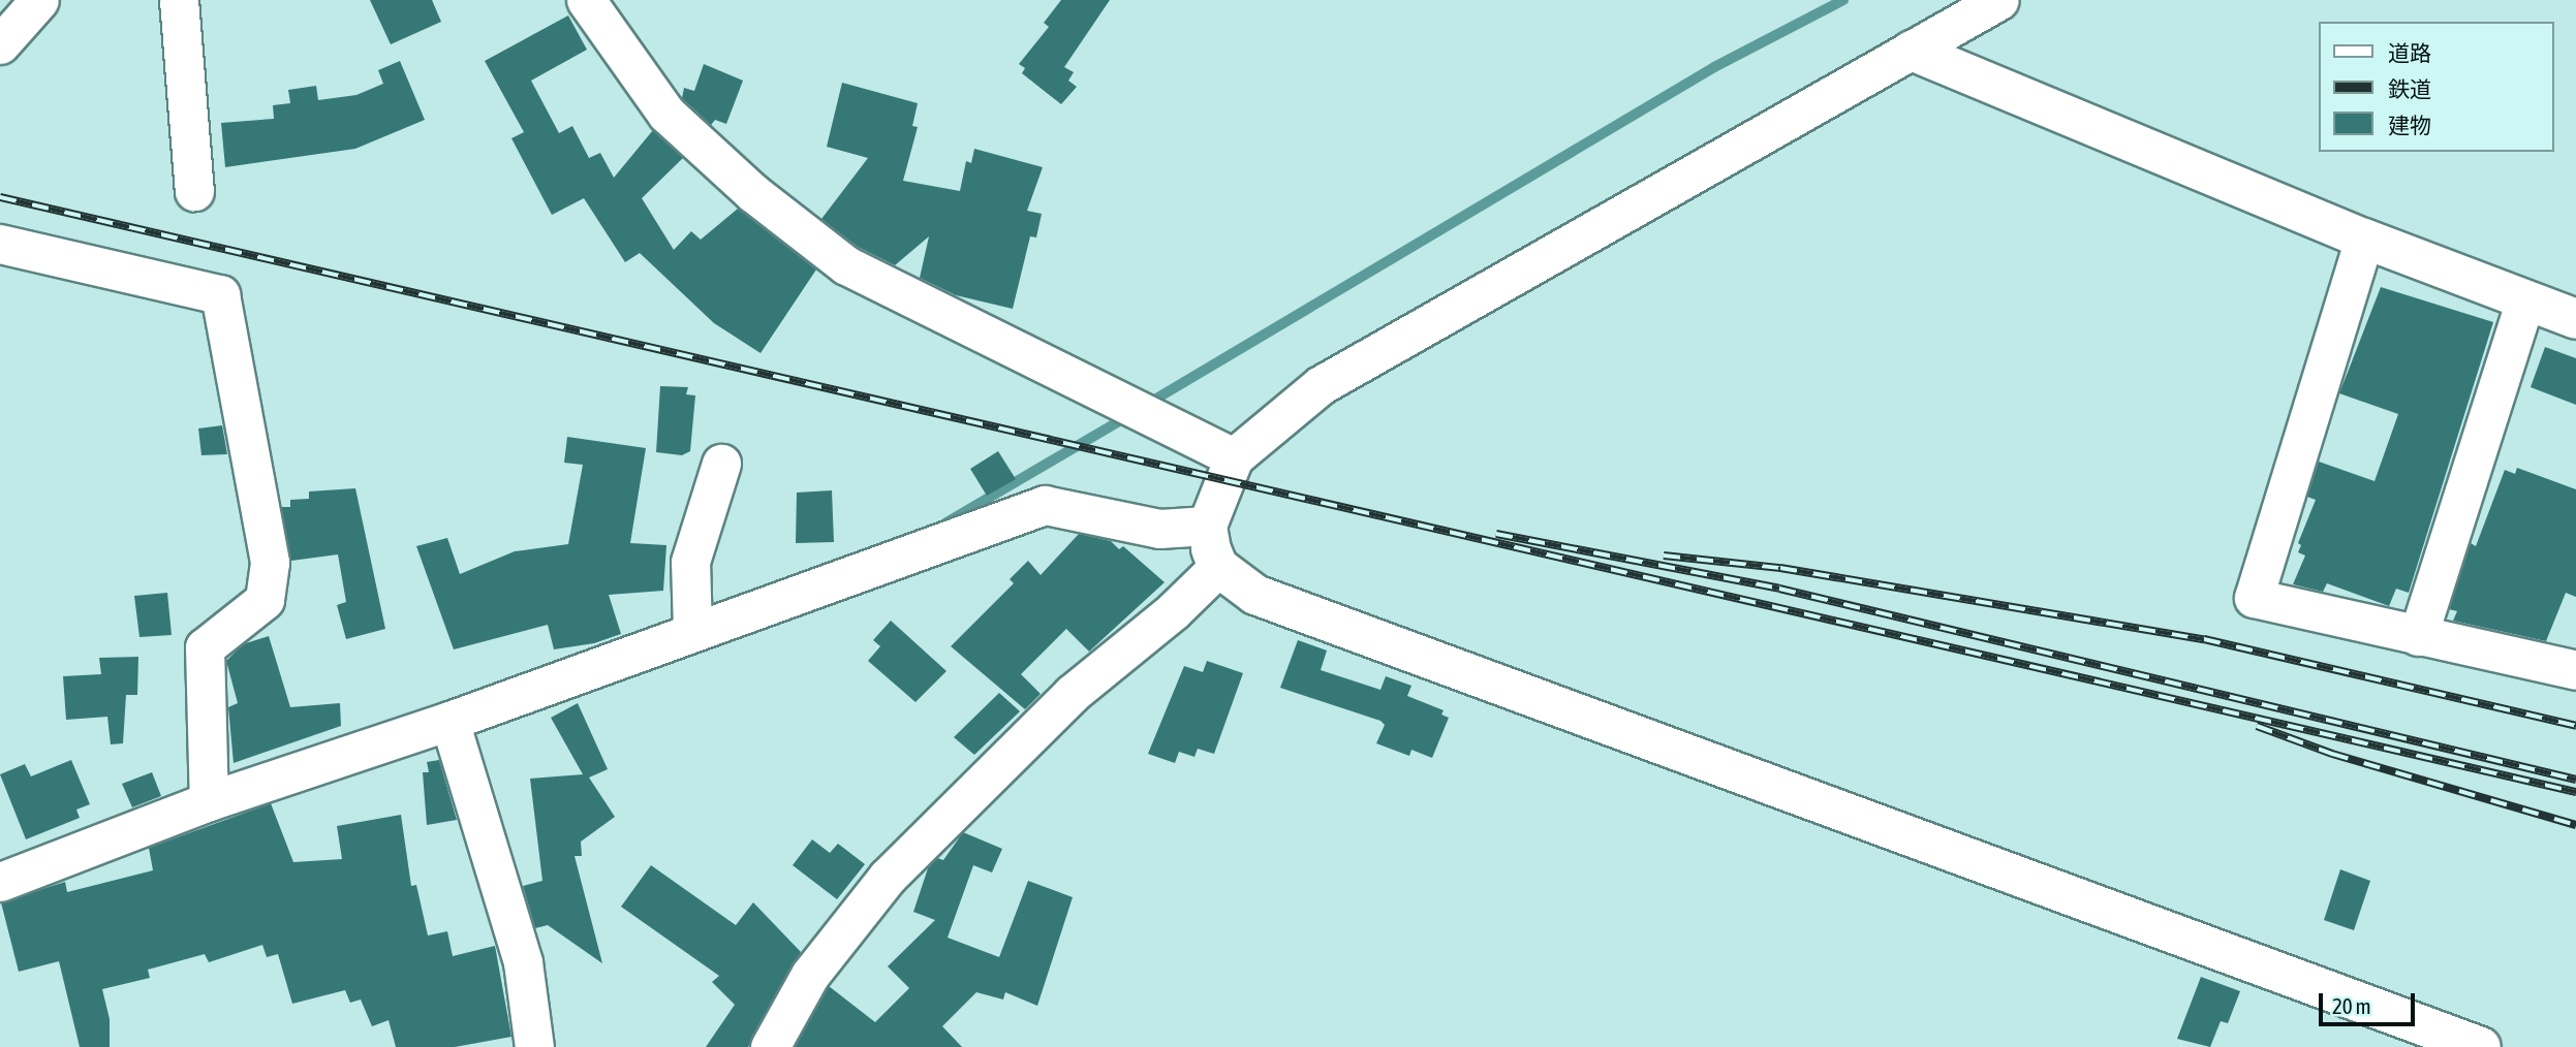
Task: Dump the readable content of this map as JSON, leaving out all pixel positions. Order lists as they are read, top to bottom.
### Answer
{
  "legend": ["道路", "鉄道", "建物"],
  "scale_bar": "20 m"
}
